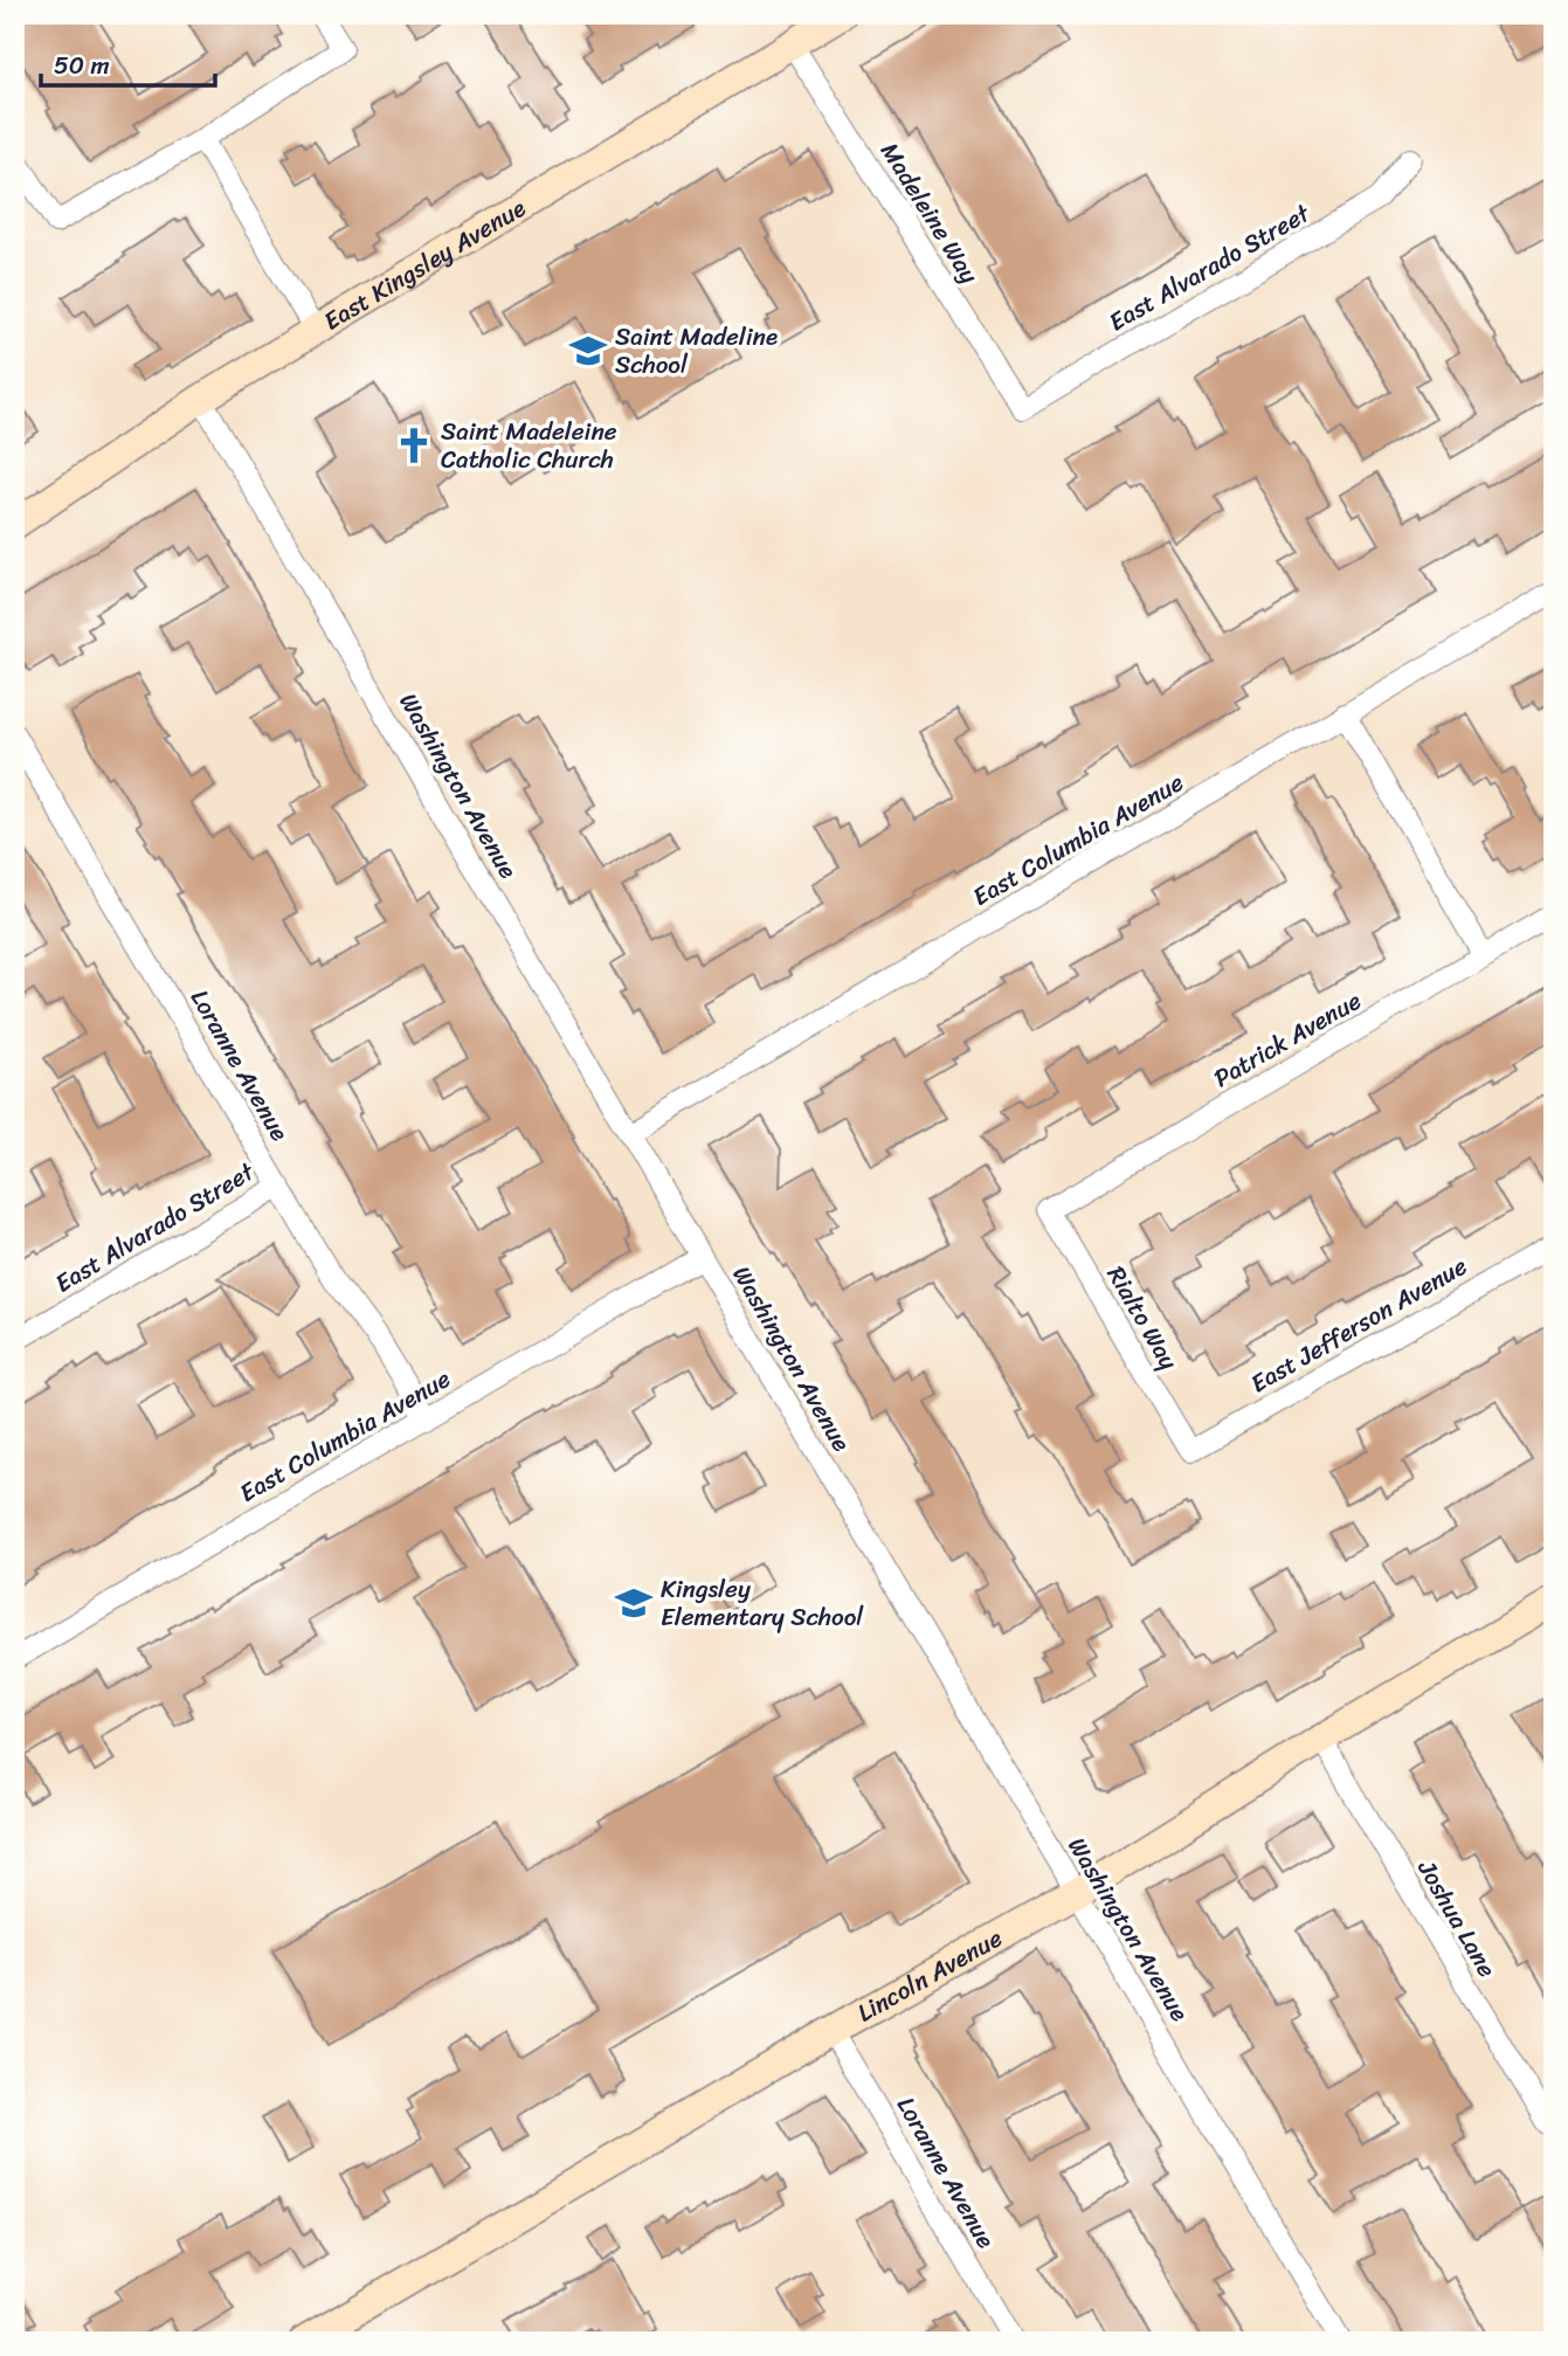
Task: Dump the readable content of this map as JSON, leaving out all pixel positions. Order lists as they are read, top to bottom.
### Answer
{
  "streets": {
    "street": [
      "Madeleine Way",
      "East Kingsley Avenue",
      "East Alvarado Street",
      "Washington Avenue",
      "East Columbia Avenue",
      "Patrick Avenue",
      "Loranne Avenue",
      "Rialto Way",
      "East Jefferson Avenue",
      "Joshua Lane",
      "Lincoln Avenue"
    ]
  },
  "crossings": [
    ["Madeleine Way", "East Kingsley Avenue"],
    ["Madeleine Way", "East Alvarado Street"],
    ["East Kingsley Avenue", "Washington Avenue"],
    ["East Alvarado Street", "Loranne Avenue"],
    ["Washington Avenue", "East Columbia Avenue"],
    ["Washington Avenue", "Lincoln Avenue"],
    ["East Columbia Avenue", "Loranne Avenue"],
    ["Patrick Avenue", "Rialto Way"],
    ["Loranne Avenue", "Lincoln Avenue"],
    ["Rialto Way", "East Jefferson Avenue"],
    ["Joshua Lane", "Lincoln Avenue"]
  ],
  "places": {
    "school or university": ["Saint Madeline School", "Kingsley Elementary School"],
    "church": ["Saint Madeleine Catholic Church"]
  },
  "scale_bar": "50 m"
}
